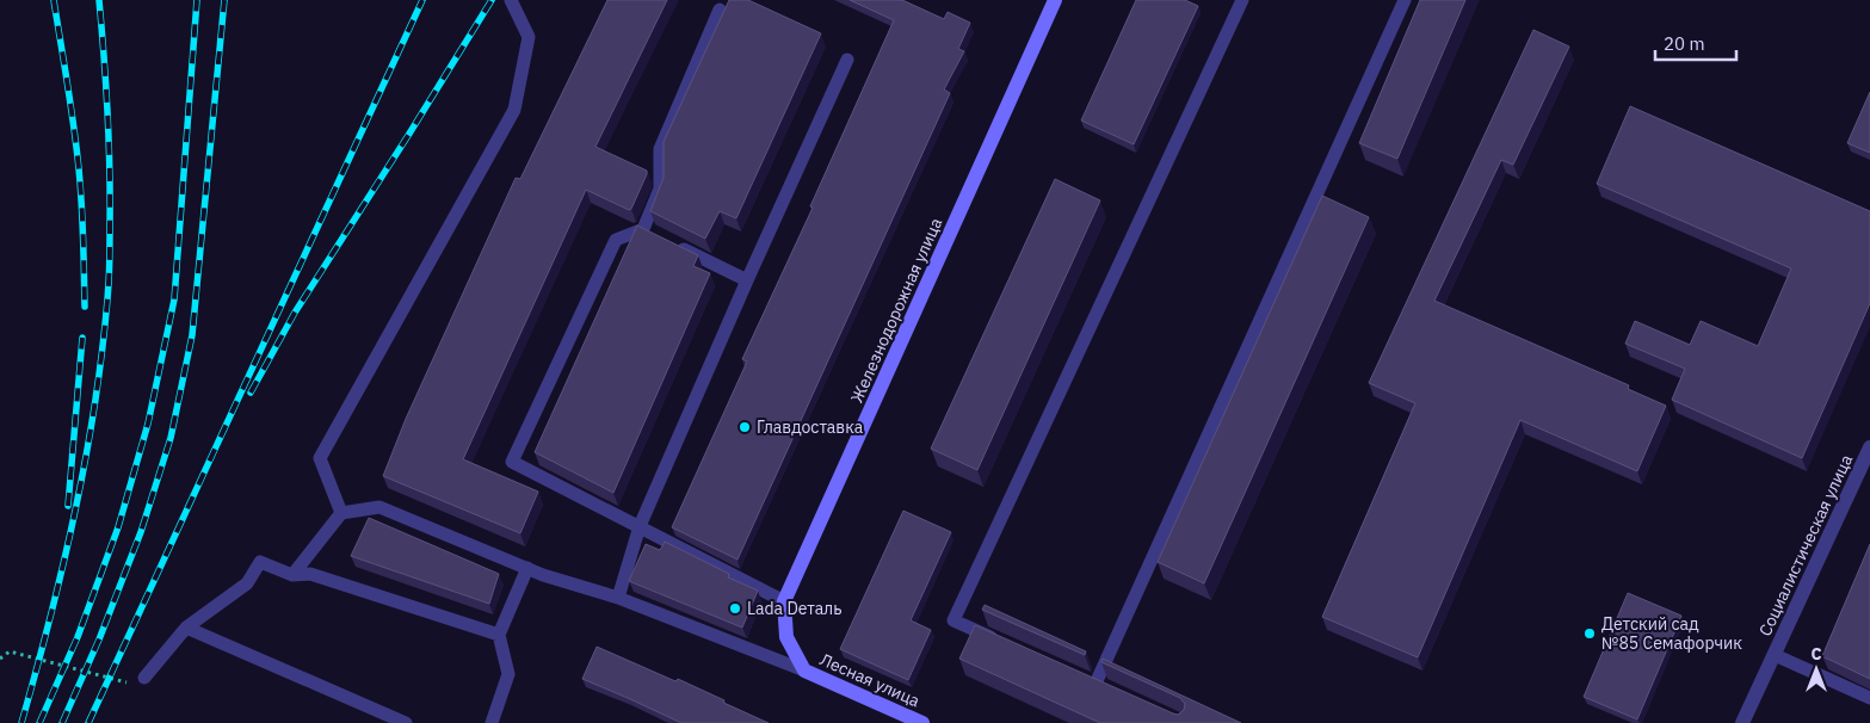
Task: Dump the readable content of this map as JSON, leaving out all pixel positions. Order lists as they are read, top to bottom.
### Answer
{
  "streets": {
    "main road": ["Железнодорожная улица", "Лесная улица"],
    "street": ["Социалистическая улица"]
  },
  "crossings": [
    ["Железнодорожная улица", "Лесная улица"]
  ],
  "places": ["Главдоставка", "Lada Dеталь", "Детский сад №85 Семафорчик"],
  "scale_bar": "20 m",
  "north": "top"
}
